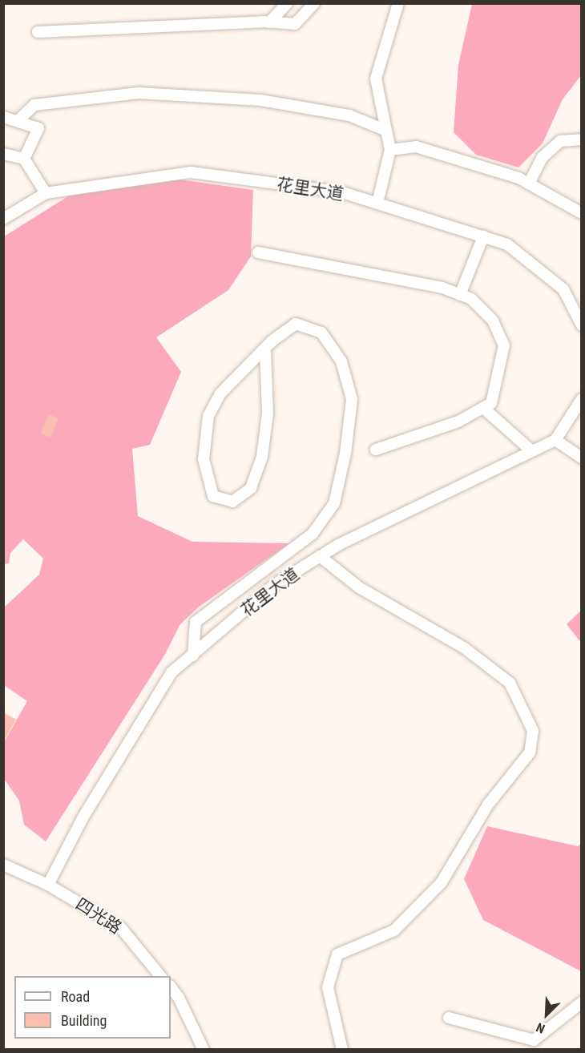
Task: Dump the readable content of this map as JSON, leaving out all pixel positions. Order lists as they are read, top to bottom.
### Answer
{
  "streets": {
    "street": ["花里大道", "四光路"]
  },
  "crossings": [
    ["花里大道", "四光路"]
  ],
  "legend": ["Road", "Building"],
  "north": "bottom left"
}
